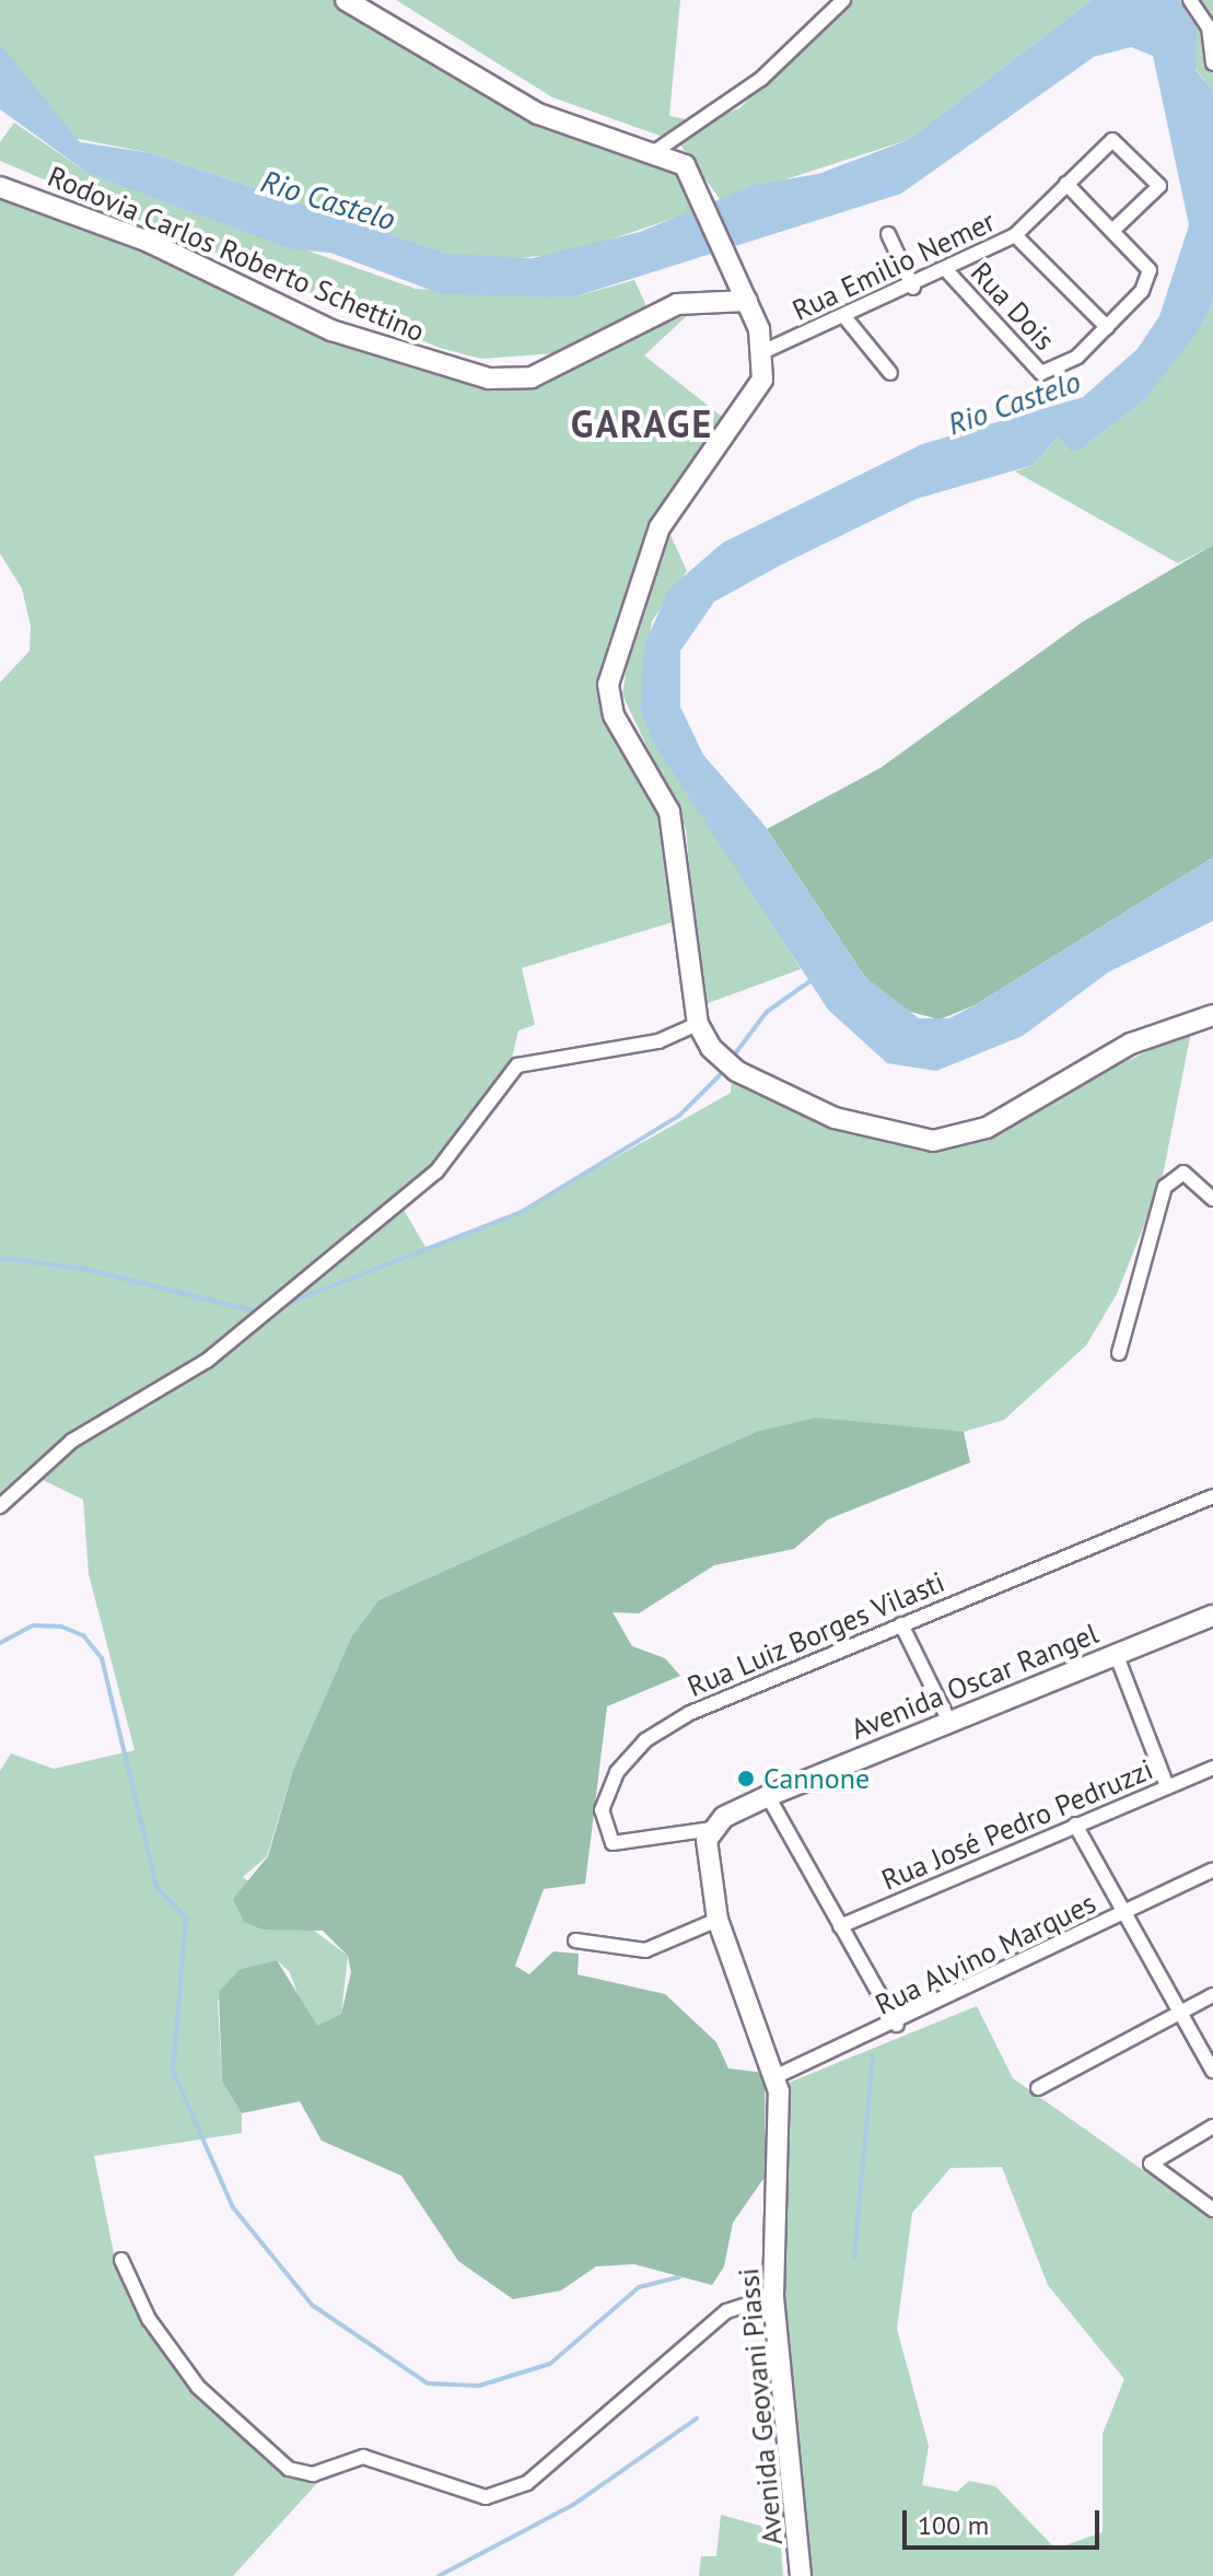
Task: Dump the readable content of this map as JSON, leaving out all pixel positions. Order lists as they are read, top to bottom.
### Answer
{
  "streets": {
    "main road": ["Rodovia Carlos Roberto Schettino", "Avenida Oscar Rangel", "Avenida Geovani Piassi"],
    "street": [
      "Rua Emilio Nemer",
      "Rua Dois",
      "Rua Luiz Borges Vilasti",
      "Rua José Pedro Pedruzzi",
      "Rua Alvino Marques"
    ]
  },
  "crossings": [
    ["Rua Emilio Nemer", "Rua Dois"],
    ["Rua Luiz Borges Vilasti", "Avenida Oscar Rangel"],
    ["Rua Alvino Marques", "Avenida Geovani Piassi"]
  ],
  "districts": ["GARAGE"],
  "water": ["Rio Castelo"],
  "places": ["Cannone"],
  "scale_bar": "100 m"
}
